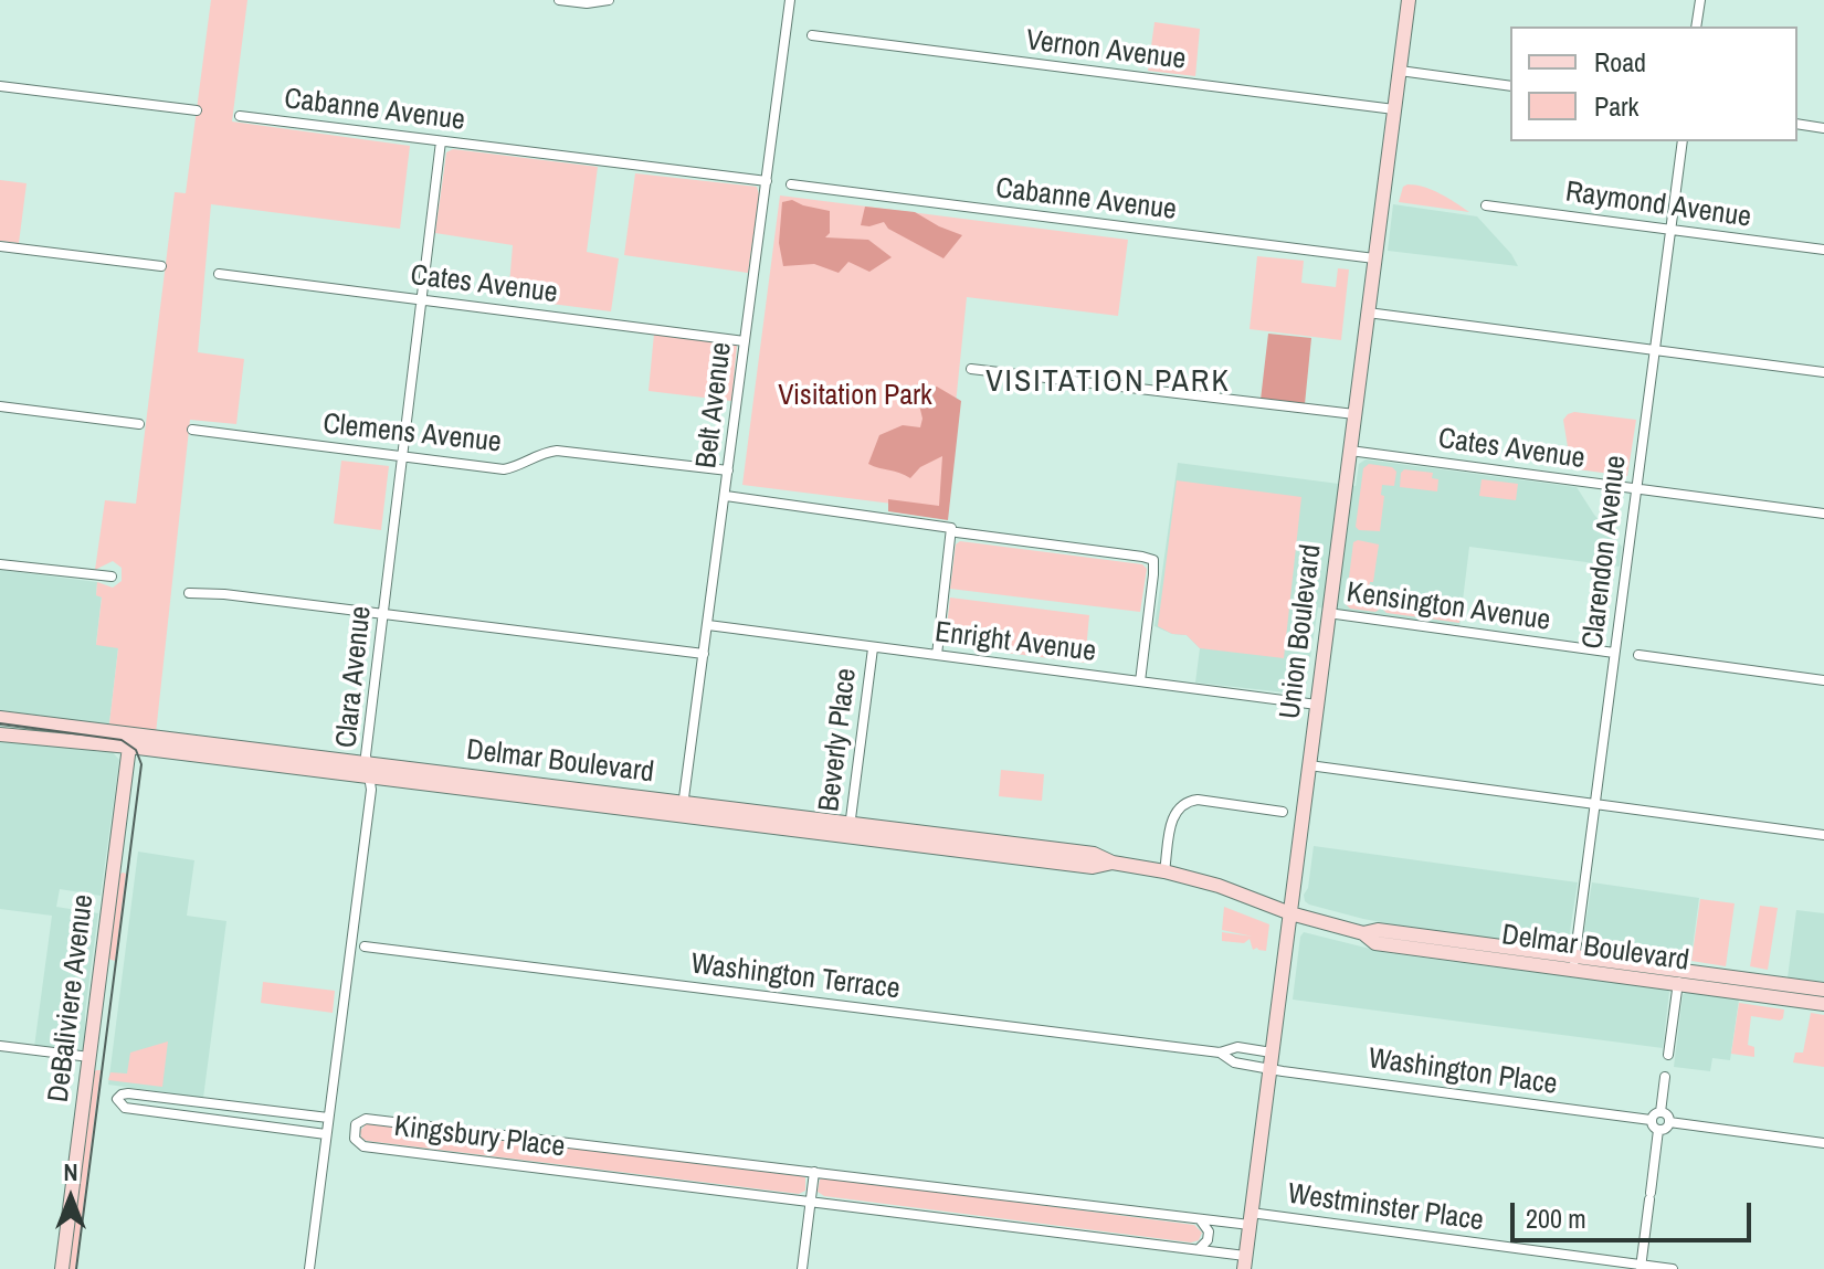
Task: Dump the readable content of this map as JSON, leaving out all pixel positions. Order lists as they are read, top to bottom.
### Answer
{
  "streets": {
    "main road": ["Union Boulevard", "Delmar Boulevard", "DeBaliviere Avenue"],
    "street": [
      "Vernon Avenue",
      "Cabanne Avenue",
      "Raymond Avenue",
      "Cates Avenue",
      "Belt Avenue",
      "Clemens Avenue",
      "Clarendon Avenue",
      "Kensington Avenue",
      "Enright Avenue",
      "Clara Avenue",
      "Beverly Place",
      "Washington Terrace",
      "Washington Place",
      "Kingsbury Place",
      "Westminster Place"
    ]
  },
  "crossings": [
    ["Vernon Avenue", "Union Boulevard"],
    ["Cabanne Avenue", "Belt Avenue"],
    ["Cabanne Avenue", "Union Boulevard"],
    ["Cabanne Avenue", "Clara Avenue"],
    ["Raymond Avenue", "Clarendon Avenue"],
    ["Cates Avenue", "Belt Avenue"],
    ["Cates Avenue", "Clarendon Avenue"],
    ["Cates Avenue", "Union Boulevard"],
    ["Cates Avenue", "Clara Avenue"],
    ["Belt Avenue", "Clemens Avenue"],
    ["Belt Avenue", "Enright Avenue"],
    ["Belt Avenue", "Delmar Boulevard"],
    ["Clemens Avenue", "Clara Avenue"],
    ["Clarendon Avenue", "Kensington Avenue"],
    ["Clarendon Avenue", "Delmar Boulevard"],
    ["Kensington Avenue", "Union Boulevard"],
    ["Union Boulevard", "Enright Avenue"],
    ["Union Boulevard", "Delmar Boulevard"],
    ["Union Boulevard", "Washington Place"],
    ["Union Boulevard", "Kingsbury Place"],
    ["Union Boulevard", "Westminster Place"],
    ["Enright Avenue", "Beverly Place"],
    ["Clara Avenue", "Delmar Boulevard"],
    ["Beverly Place", "Delmar Boulevard"],
    ["Delmar Boulevard", "DeBaliviere Avenue"],
    ["Washington Terrace", "Washington Place"],
    ["Kingsbury Place", "Westminster Place"]
  ],
  "districts": ["VISITATION PARK"],
  "parks": ["Visitation Park"],
  "legend": ["Road", "Park"],
  "scale_bar": "200 m",
  "north": "top"
}
